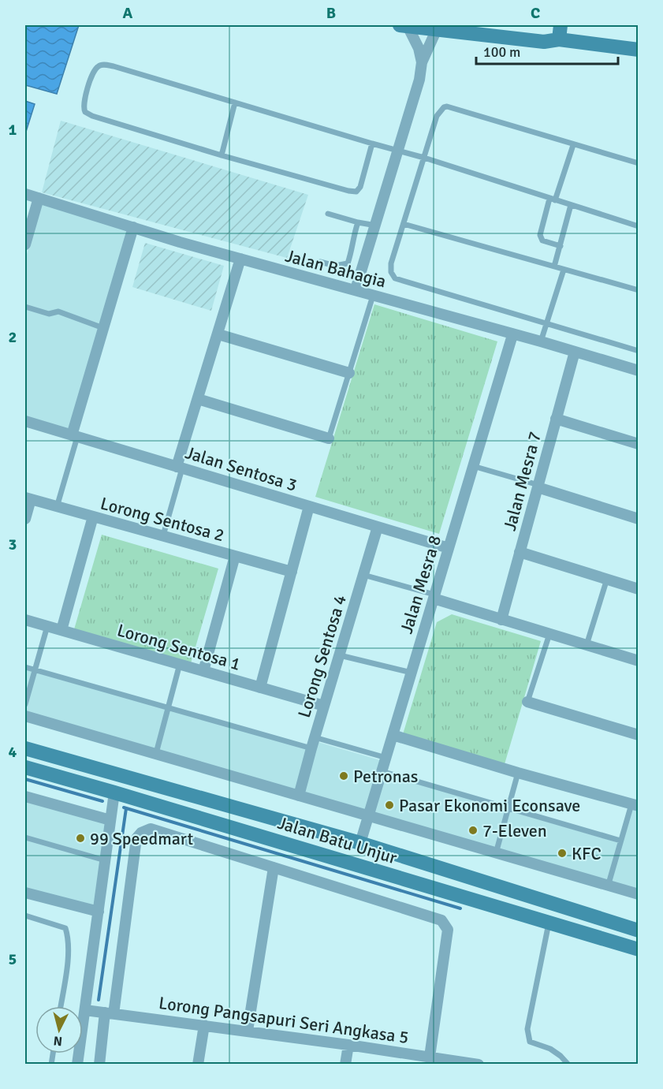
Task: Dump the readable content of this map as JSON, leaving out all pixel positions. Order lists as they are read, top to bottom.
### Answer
{
  "streets": {
    "main road": ["Jalan Batu Unjur"],
    "street": [
      "Jalan Bahagia",
      "Jalan Sentosa 3",
      "Jalan Mesra 7",
      "Lorong Sentosa 2",
      "Jalan Mesra 8",
      "Lorong Sentosa 1",
      "Lorong Sentosa 4",
      "Lorong Pangsapuri Seri Angkasa 5"
    ]
  },
  "crossings": [
    ["Jalan Bahagia", "Jalan Mesra 7"],
    ["Jalan Bahagia", "Jalan Mesra 8"],
    ["Jalan Sentosa 3", "Jalan Mesra 8"],
    ["Jalan Sentosa 3", "Lorong Sentosa 4"],
    ["Jalan Mesra 8", "Jalan Batu Unjur"],
    ["Lorong Sentosa 1", "Lorong Sentosa 4"],
    ["Lorong Sentosa 4", "Jalan Batu Unjur"]
  ],
  "places": [
    "Petronas",
    "Pasar Ekonomi Econsave",
    "7-Eleven",
    "99 Speedmart",
    "KFC"
  ],
  "scale_bar": "100 m",
  "north": "bottom",
  "grid": {
    "columns": ["A", "B", "C"],
    "rows": [
      "1",
      "2",
      "3",
      "4",
      "5"
    ]
  }
}
